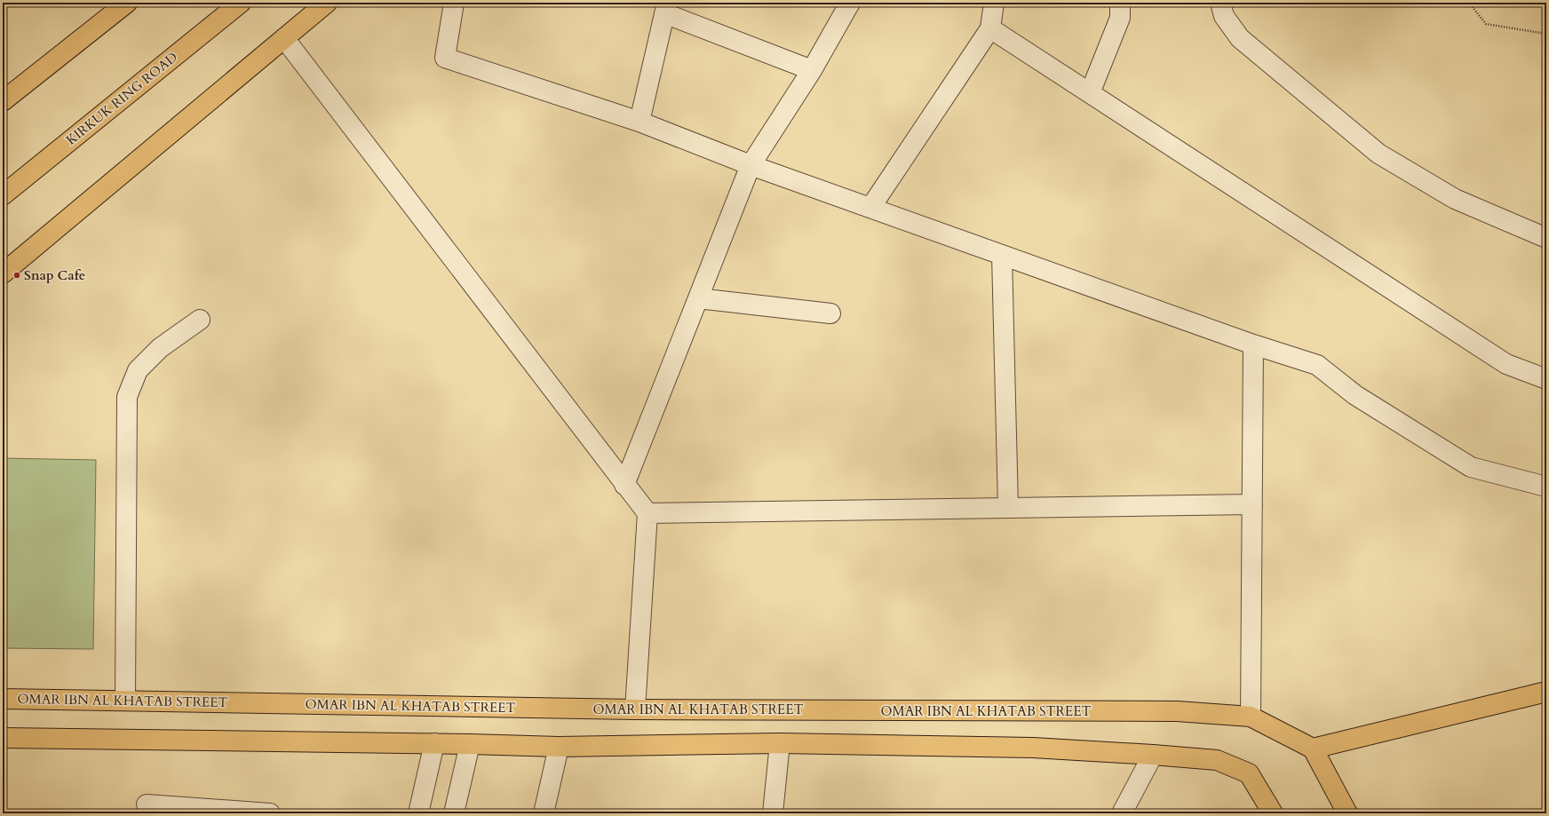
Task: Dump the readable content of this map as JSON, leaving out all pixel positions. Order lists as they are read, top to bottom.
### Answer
{
  "streets": {
    "main road": ["KIRKUK RING ROAD", "OMAR IBN AL KHATAB STREET"]
  },
  "places": ["Snap Cafe"]
}
